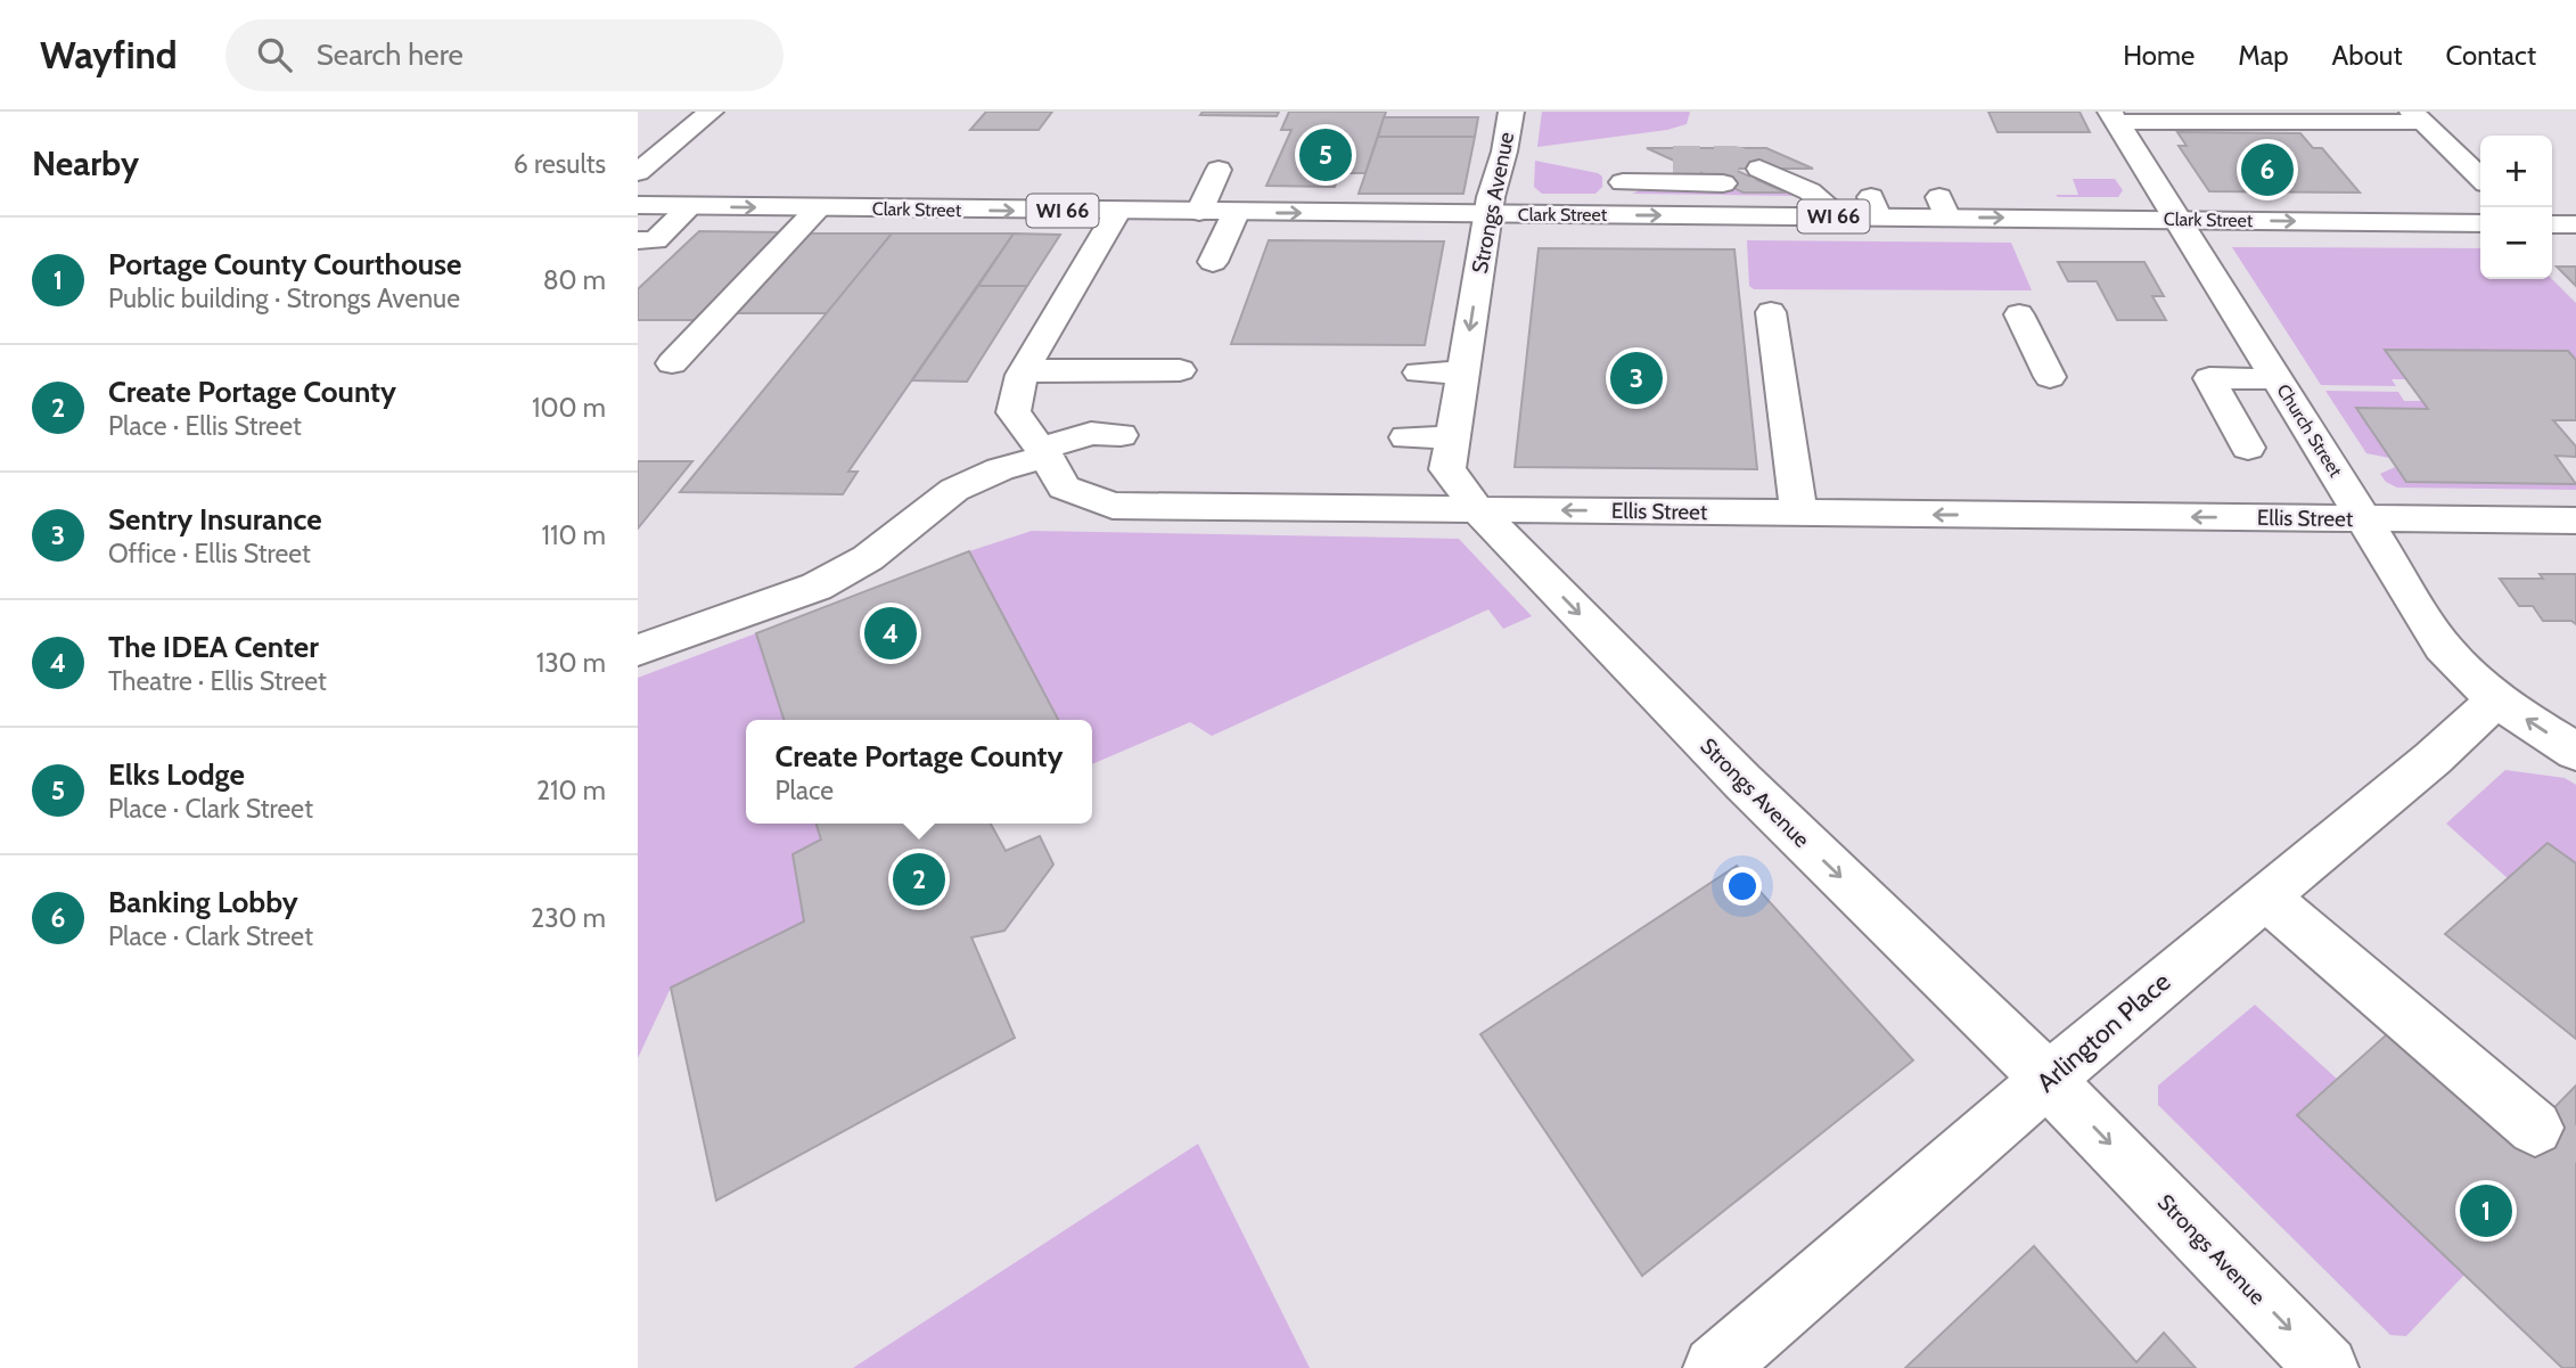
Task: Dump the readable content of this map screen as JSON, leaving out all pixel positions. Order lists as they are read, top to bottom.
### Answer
{
  "streets": {
    "street": [
      "Strongs Avenue",
      "Clark Street",
      "WI 66",
      "Church Street",
      "Ellis Street",
      "Arlington Place"
    ]
  },
  "crossings": [
    ["Strongs Avenue", "Clark Street"],
    ["Strongs Avenue", "Ellis Street"],
    ["Strongs Avenue", "Arlington Place"],
    ["Clark Street", "Church Street"],
    ["Clark Street", "Ellis Street"],
    ["Church Street", "Ellis Street"],
    ["Church Street", "Arlington Place"]
  ],
  "one_way": ["Strongs Avenue", "Ellis Street"],
  "page": {
    "header": "Wayfind",
    "search": "Search here",
    "nav": [
      "Home",
      "Map",
      "About",
      "Contact"
    ],
    "heading": ["Nearby", "6 results"],
    "pins": [
      "5",
      "6",
      "3",
      "4",
      "2",
      "1"
    ],
    "map_buttons": ["+", "−"],
    "list": [
      {
        "mark": "1",
        "name": "Portage County Courthouse",
        "note": "Public building · Strongs Avenue",
        "value": "80 m"
      },
      {
        "mark": "2",
        "name": "Create Portage County",
        "note": "Place · Ellis Street",
        "value": "100 m"
      },
      {
        "mark": "3",
        "name": "Sentry Insurance",
        "note": "Office · Ellis Street",
        "value": "110 m"
      },
      {
        "mark": "4",
        "name": "The IDEA Center",
        "note": "Theatre · Ellis Street",
        "value": "130 m"
      },
      {
        "mark": "5",
        "name": "Elks Lodge",
        "note": "Place · Clark Street",
        "value": "210 m"
      },
      {
        "mark": "6",
        "name": "Banking Lobby",
        "note": "Place · Clark Street",
        "value": "230 m"
      }
    ],
    "popup": ["Create Portage County", "Place"]
  }
}
